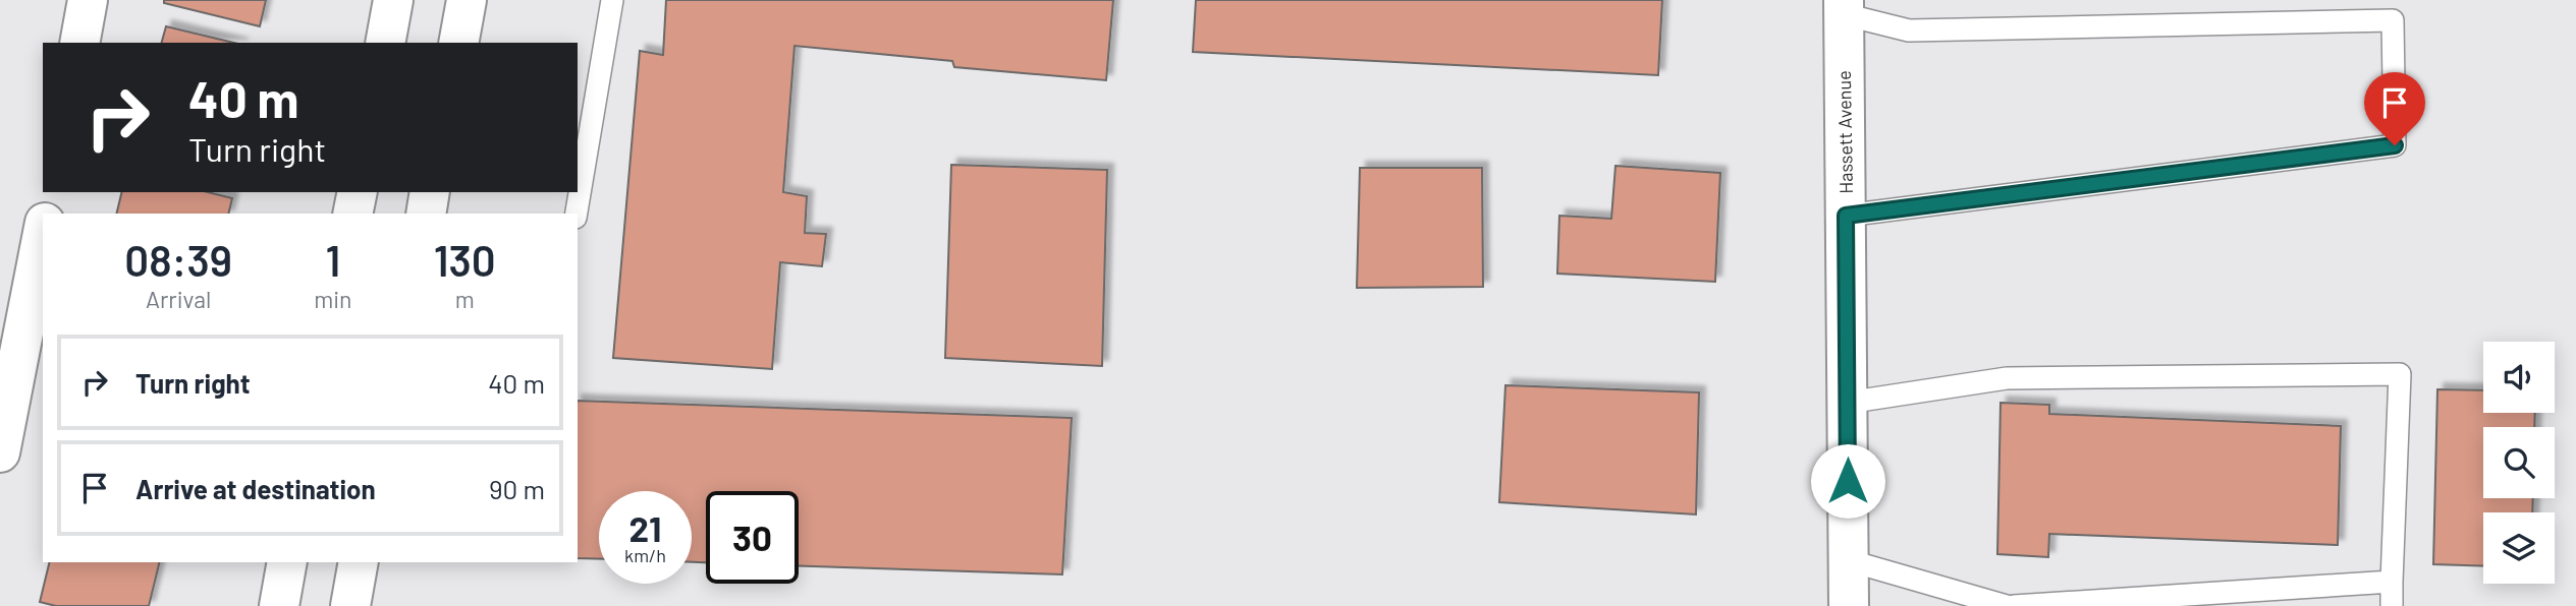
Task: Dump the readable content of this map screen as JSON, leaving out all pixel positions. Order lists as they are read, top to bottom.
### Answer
{
  "streets": {
    "street": ["Hassett Avenue"]
  },
  "page": {
    "turn": ["40 m", "Turn right"],
    "eta": [
      "08:39",
      "Arrival",
      "1",
      "min",
      "130",
      "m"
    ],
    "list": [
      {
        "name": "Turn right",
        "value": "40 m"
      },
      {
        "name": "Arrive at destination",
        "value": "90 m"
      }
    ],
    "speed": "21 km/h",
    "limit": "30"
  }
}
